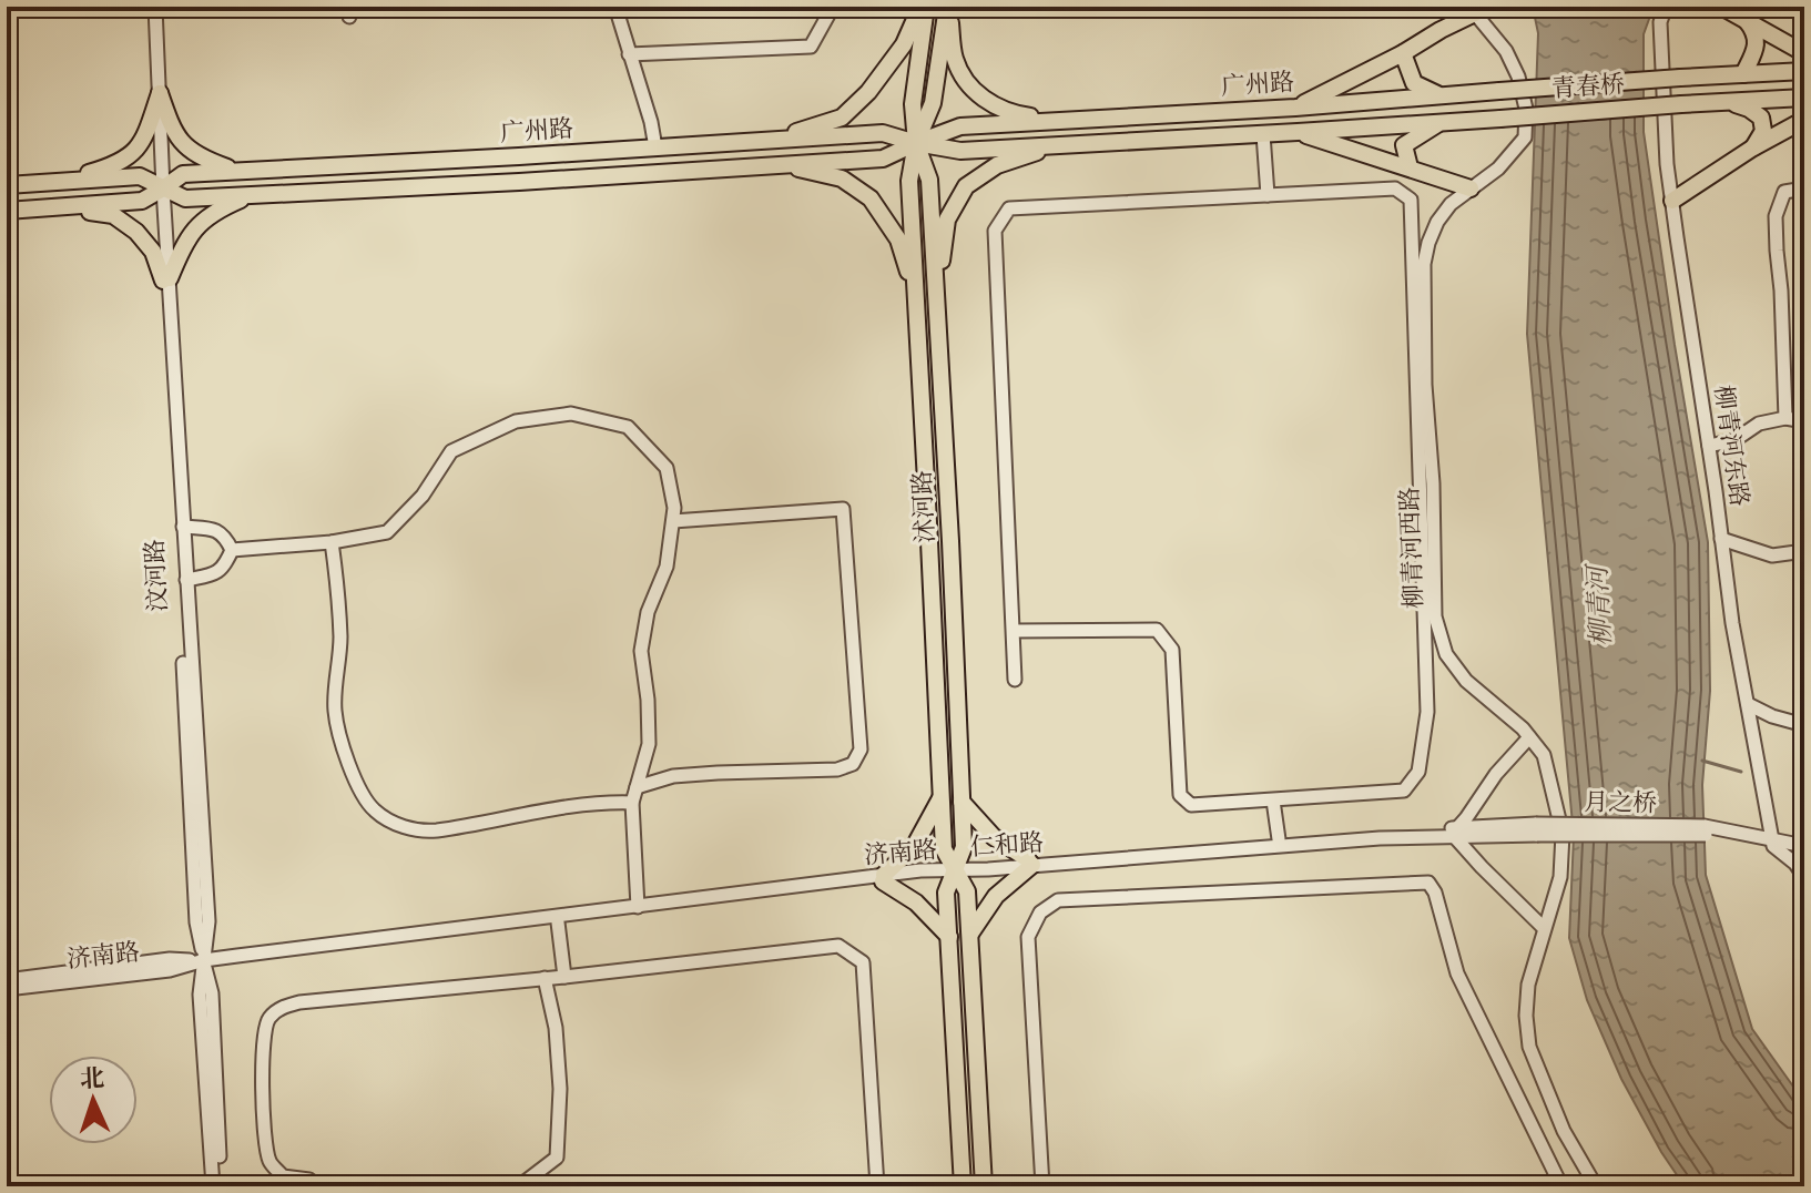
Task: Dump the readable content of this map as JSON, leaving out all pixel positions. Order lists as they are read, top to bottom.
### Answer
{
  "streets": {
    "main road": ["广州路", "青春桥", "沭河路"],
    "street": [
      "柳青河东路",
      "柳青河西路",
      "汶河路",
      "月之桥",
      "仁和路",
      "济南路"
    ]
  },
  "crossings": [
    ["广州路", "青春桥"],
    ["广州路", "沭河路"],
    ["广州路", "汶河路"],
    ["柳青河东路", "月之桥"],
    ["沭河路", "仁和路"],
    ["沭河路", "济南路"],
    ["汶河路", "济南路"],
    ["月之桥", "仁和路"],
    ["仁和路", "济南路"]
  ],
  "water": ["柳青河"],
  "north": "top"
}
